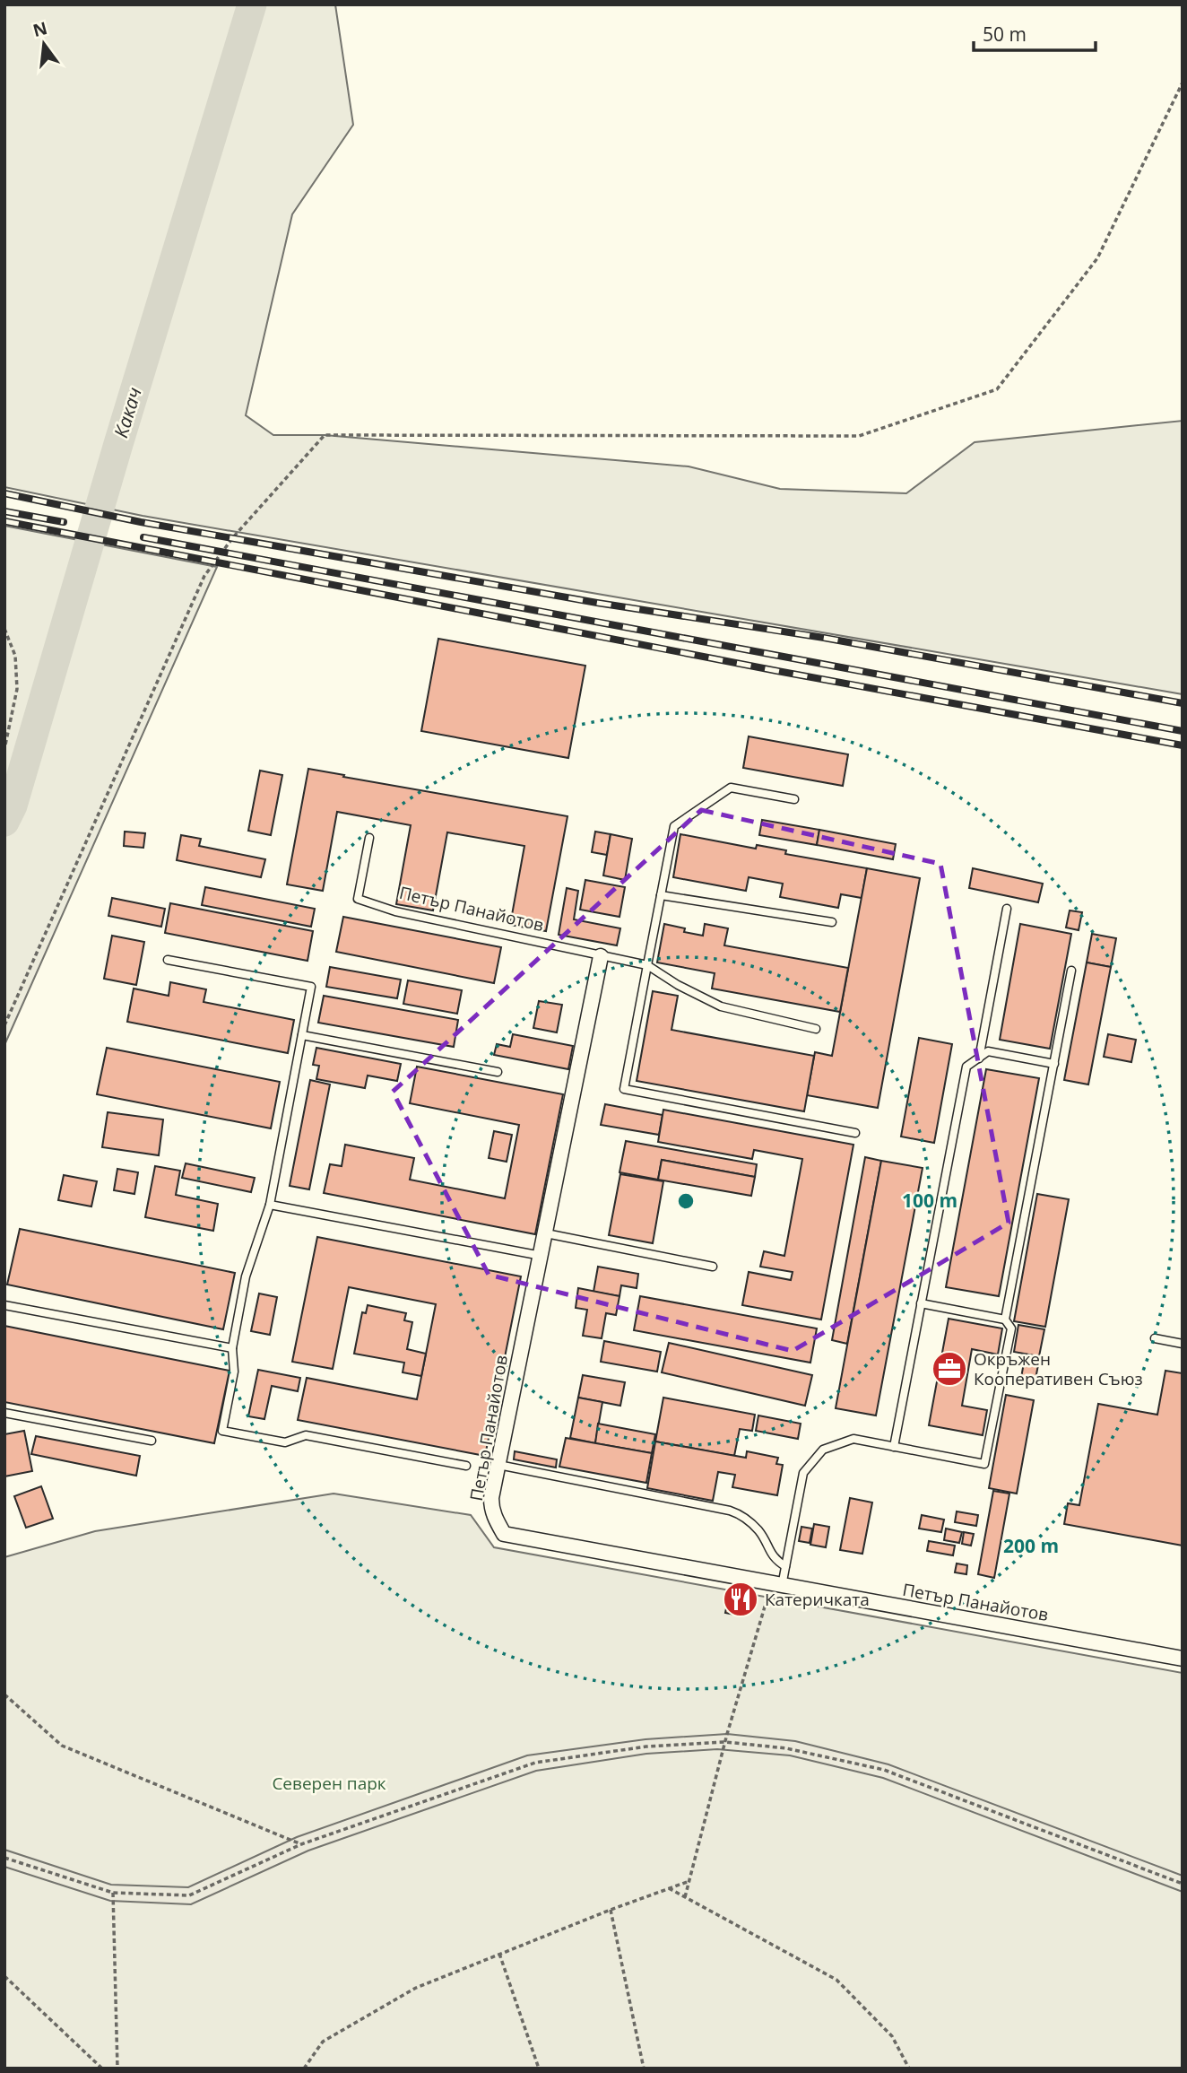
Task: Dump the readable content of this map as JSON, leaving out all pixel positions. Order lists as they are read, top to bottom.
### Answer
{
  "streets": {
    "street": ["Петър Панайотов"]
  },
  "water": ["Какач"],
  "parks": ["Северен парк"],
  "places": {
    "office": ["Окръжен Кооперативен Съюз"],
    "restaurant": ["Катеричката"]
  },
  "scale_bar": "50 m",
  "north": "top",
  "rings": ["100 m", "200 m"]
}
